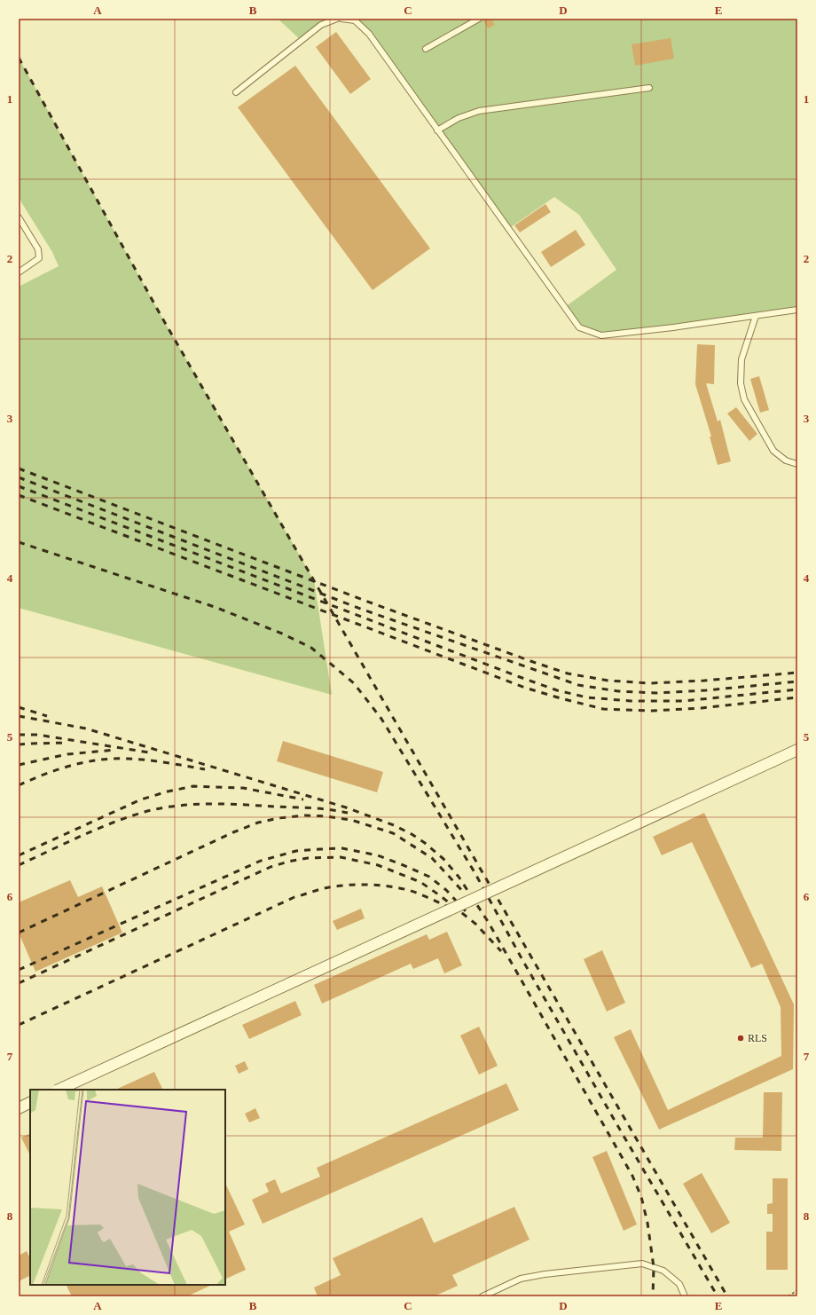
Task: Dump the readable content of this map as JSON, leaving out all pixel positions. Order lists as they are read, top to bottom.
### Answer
{
  "places": ["RLS"],
  "grid": {
    "columns": [
      "A",
      "B",
      "C",
      "D",
      "E"
    ],
    "rows": [
      "1",
      "2",
      "3",
      "4",
      "5",
      "6",
      "7",
      "8"
    ]
  }
}
